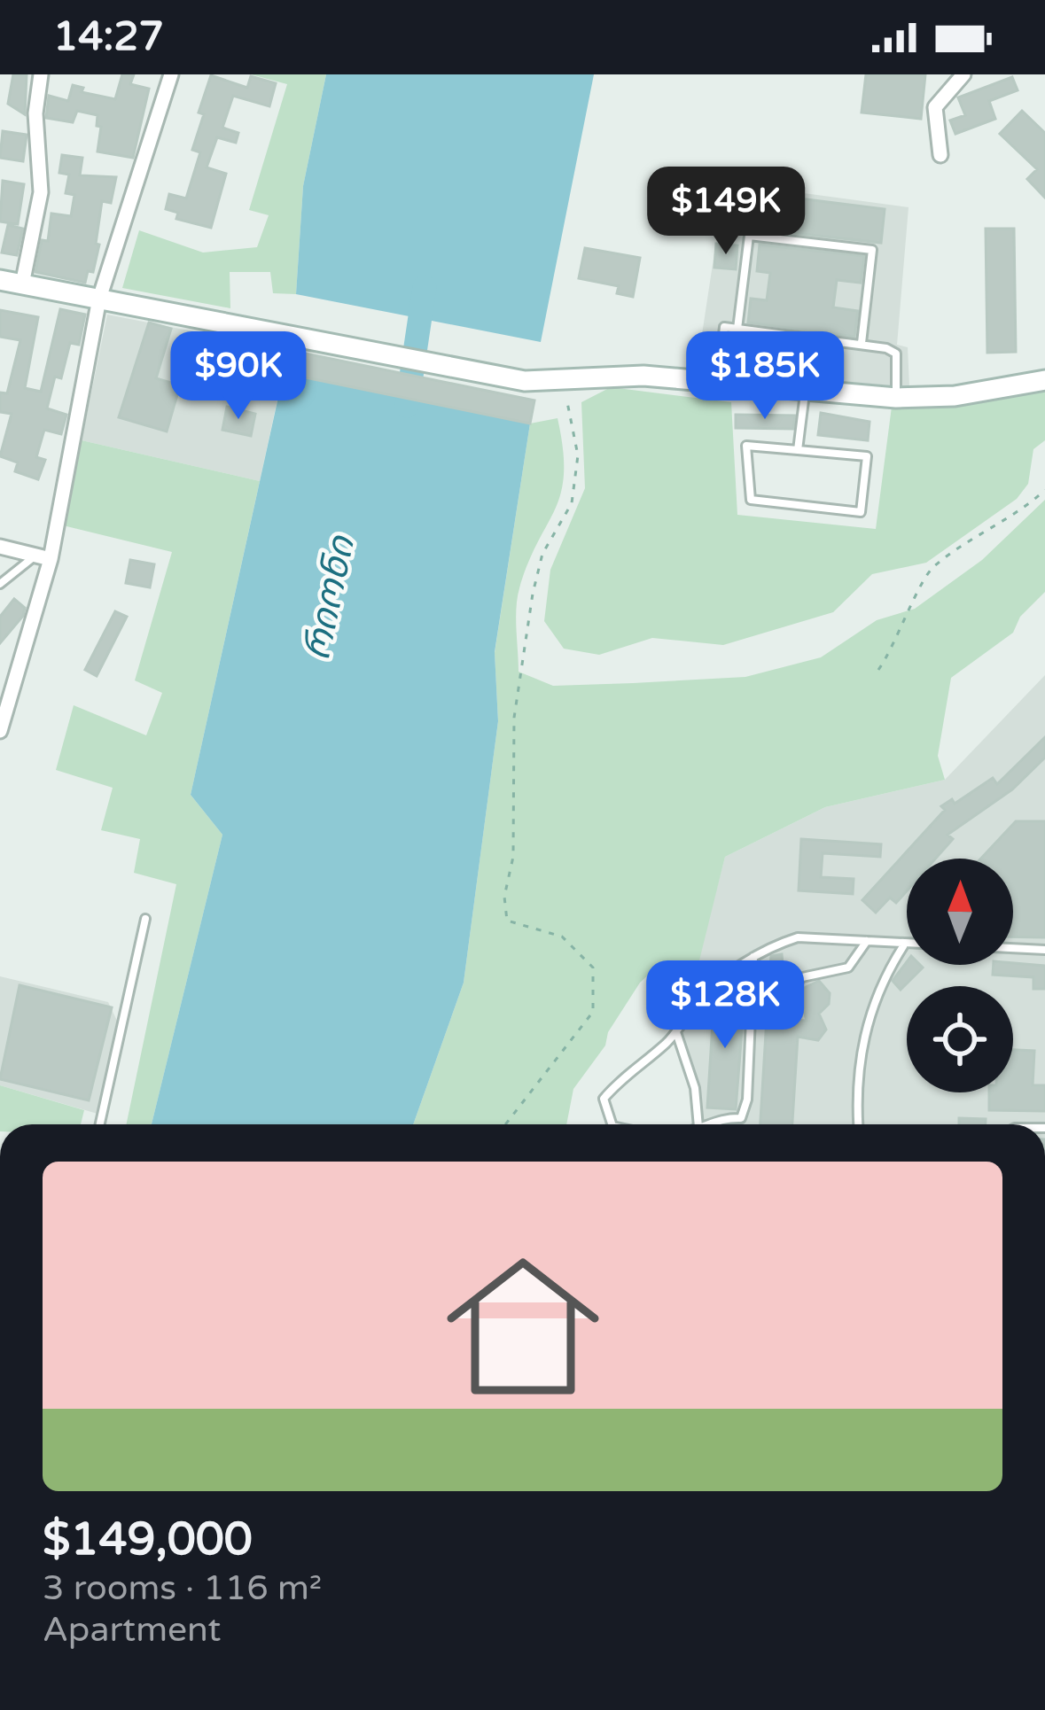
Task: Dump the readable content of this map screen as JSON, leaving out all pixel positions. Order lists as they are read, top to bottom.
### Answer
{
  "water": ["რიონი"],
  "north": "top",
  "page": {
    "status": "14:27",
    "price": [
      "$149K",
      "$90K",
      "$185K",
      "$128K"
    ],
    "list": [
      {
        "name": "$149,000",
        "note": "3 rooms · 116 m² · Apartment"
      }
    ]
  }
}
